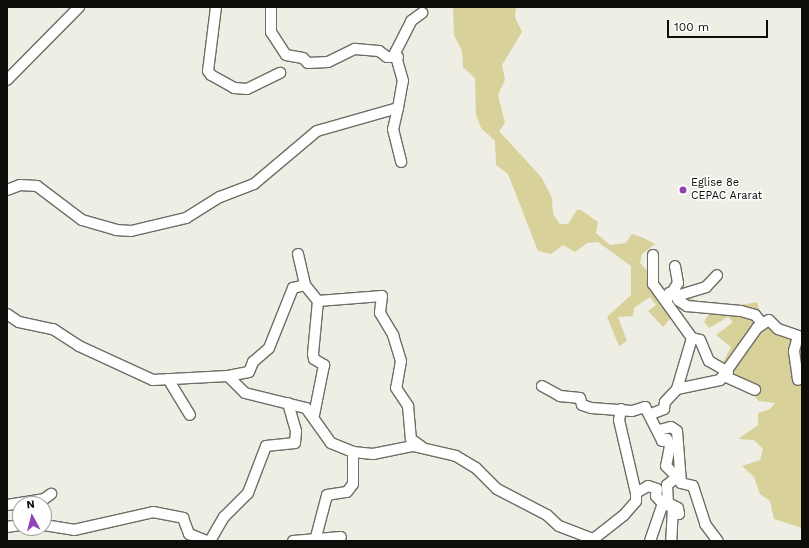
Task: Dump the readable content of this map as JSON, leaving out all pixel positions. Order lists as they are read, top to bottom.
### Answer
{
  "places": ["Eglise 8e CEPAC Ararat"],
  "scale_bar": "100 m",
  "north": "top"
}
